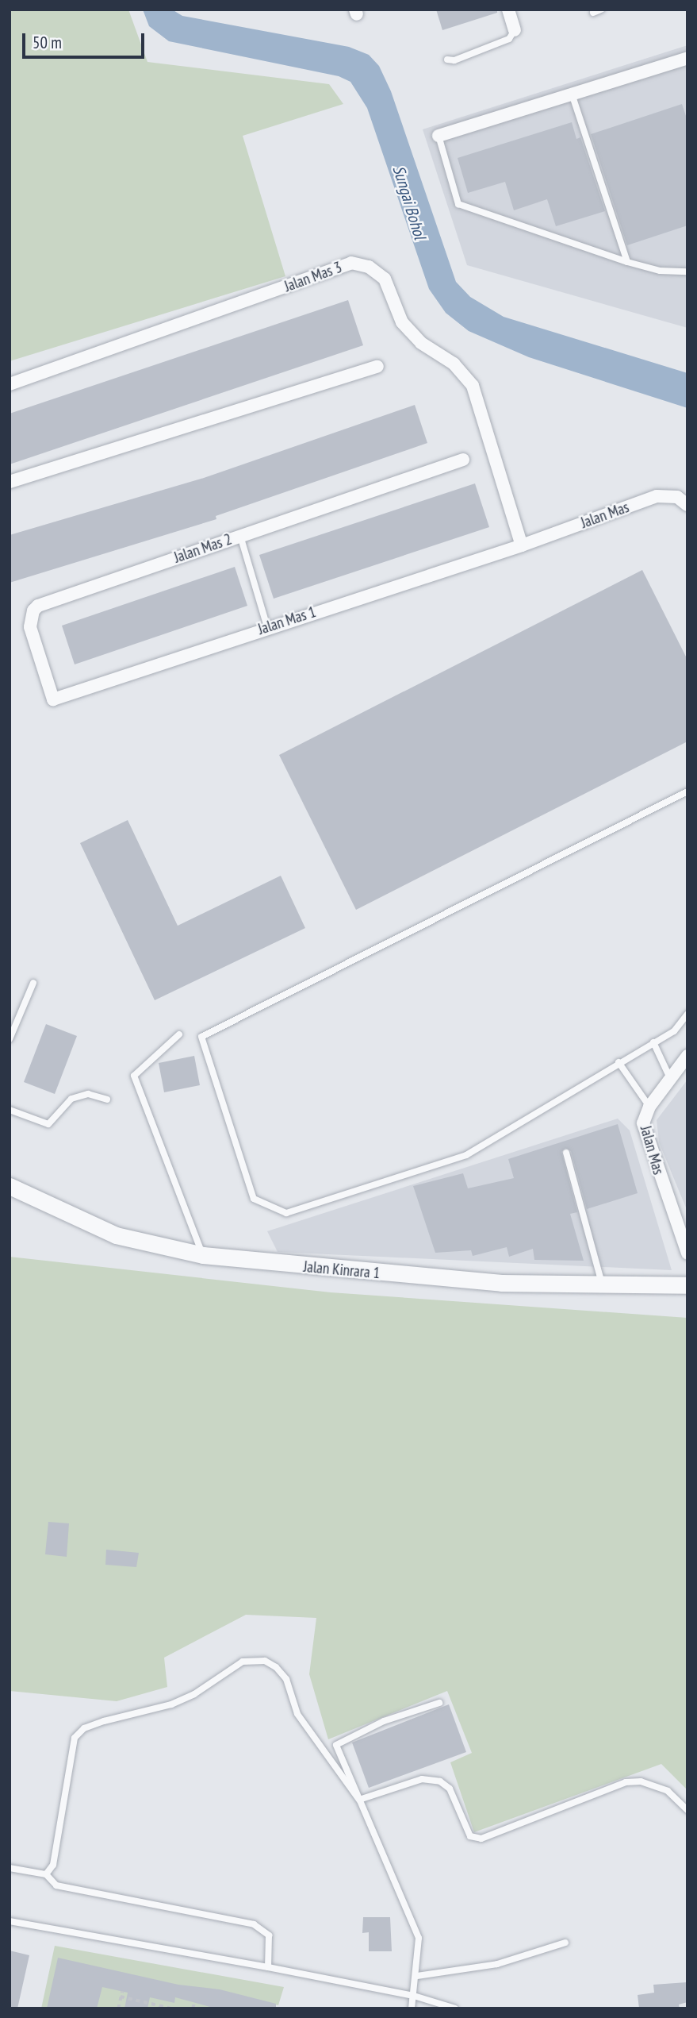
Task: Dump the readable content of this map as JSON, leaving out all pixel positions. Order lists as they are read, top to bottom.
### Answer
{
  "streets": {
    "street": [
      "Jalan Mas 3",
      "Jalan Mas",
      "Jalan Mas 2",
      "Jalan Mas 1",
      "Jalan Kinrara 1"
    ]
  },
  "crossings": [
    ["Jalan Mas 3", "Jalan Mas"],
    ["Jalan Mas 3", "Jalan Mas 1"],
    ["Jalan Mas", "Jalan Mas 1"],
    ["Jalan Mas 2", "Jalan Mas 1"]
  ],
  "water": ["Sungai Bohol"],
  "scale_bar": "50 m"
}
